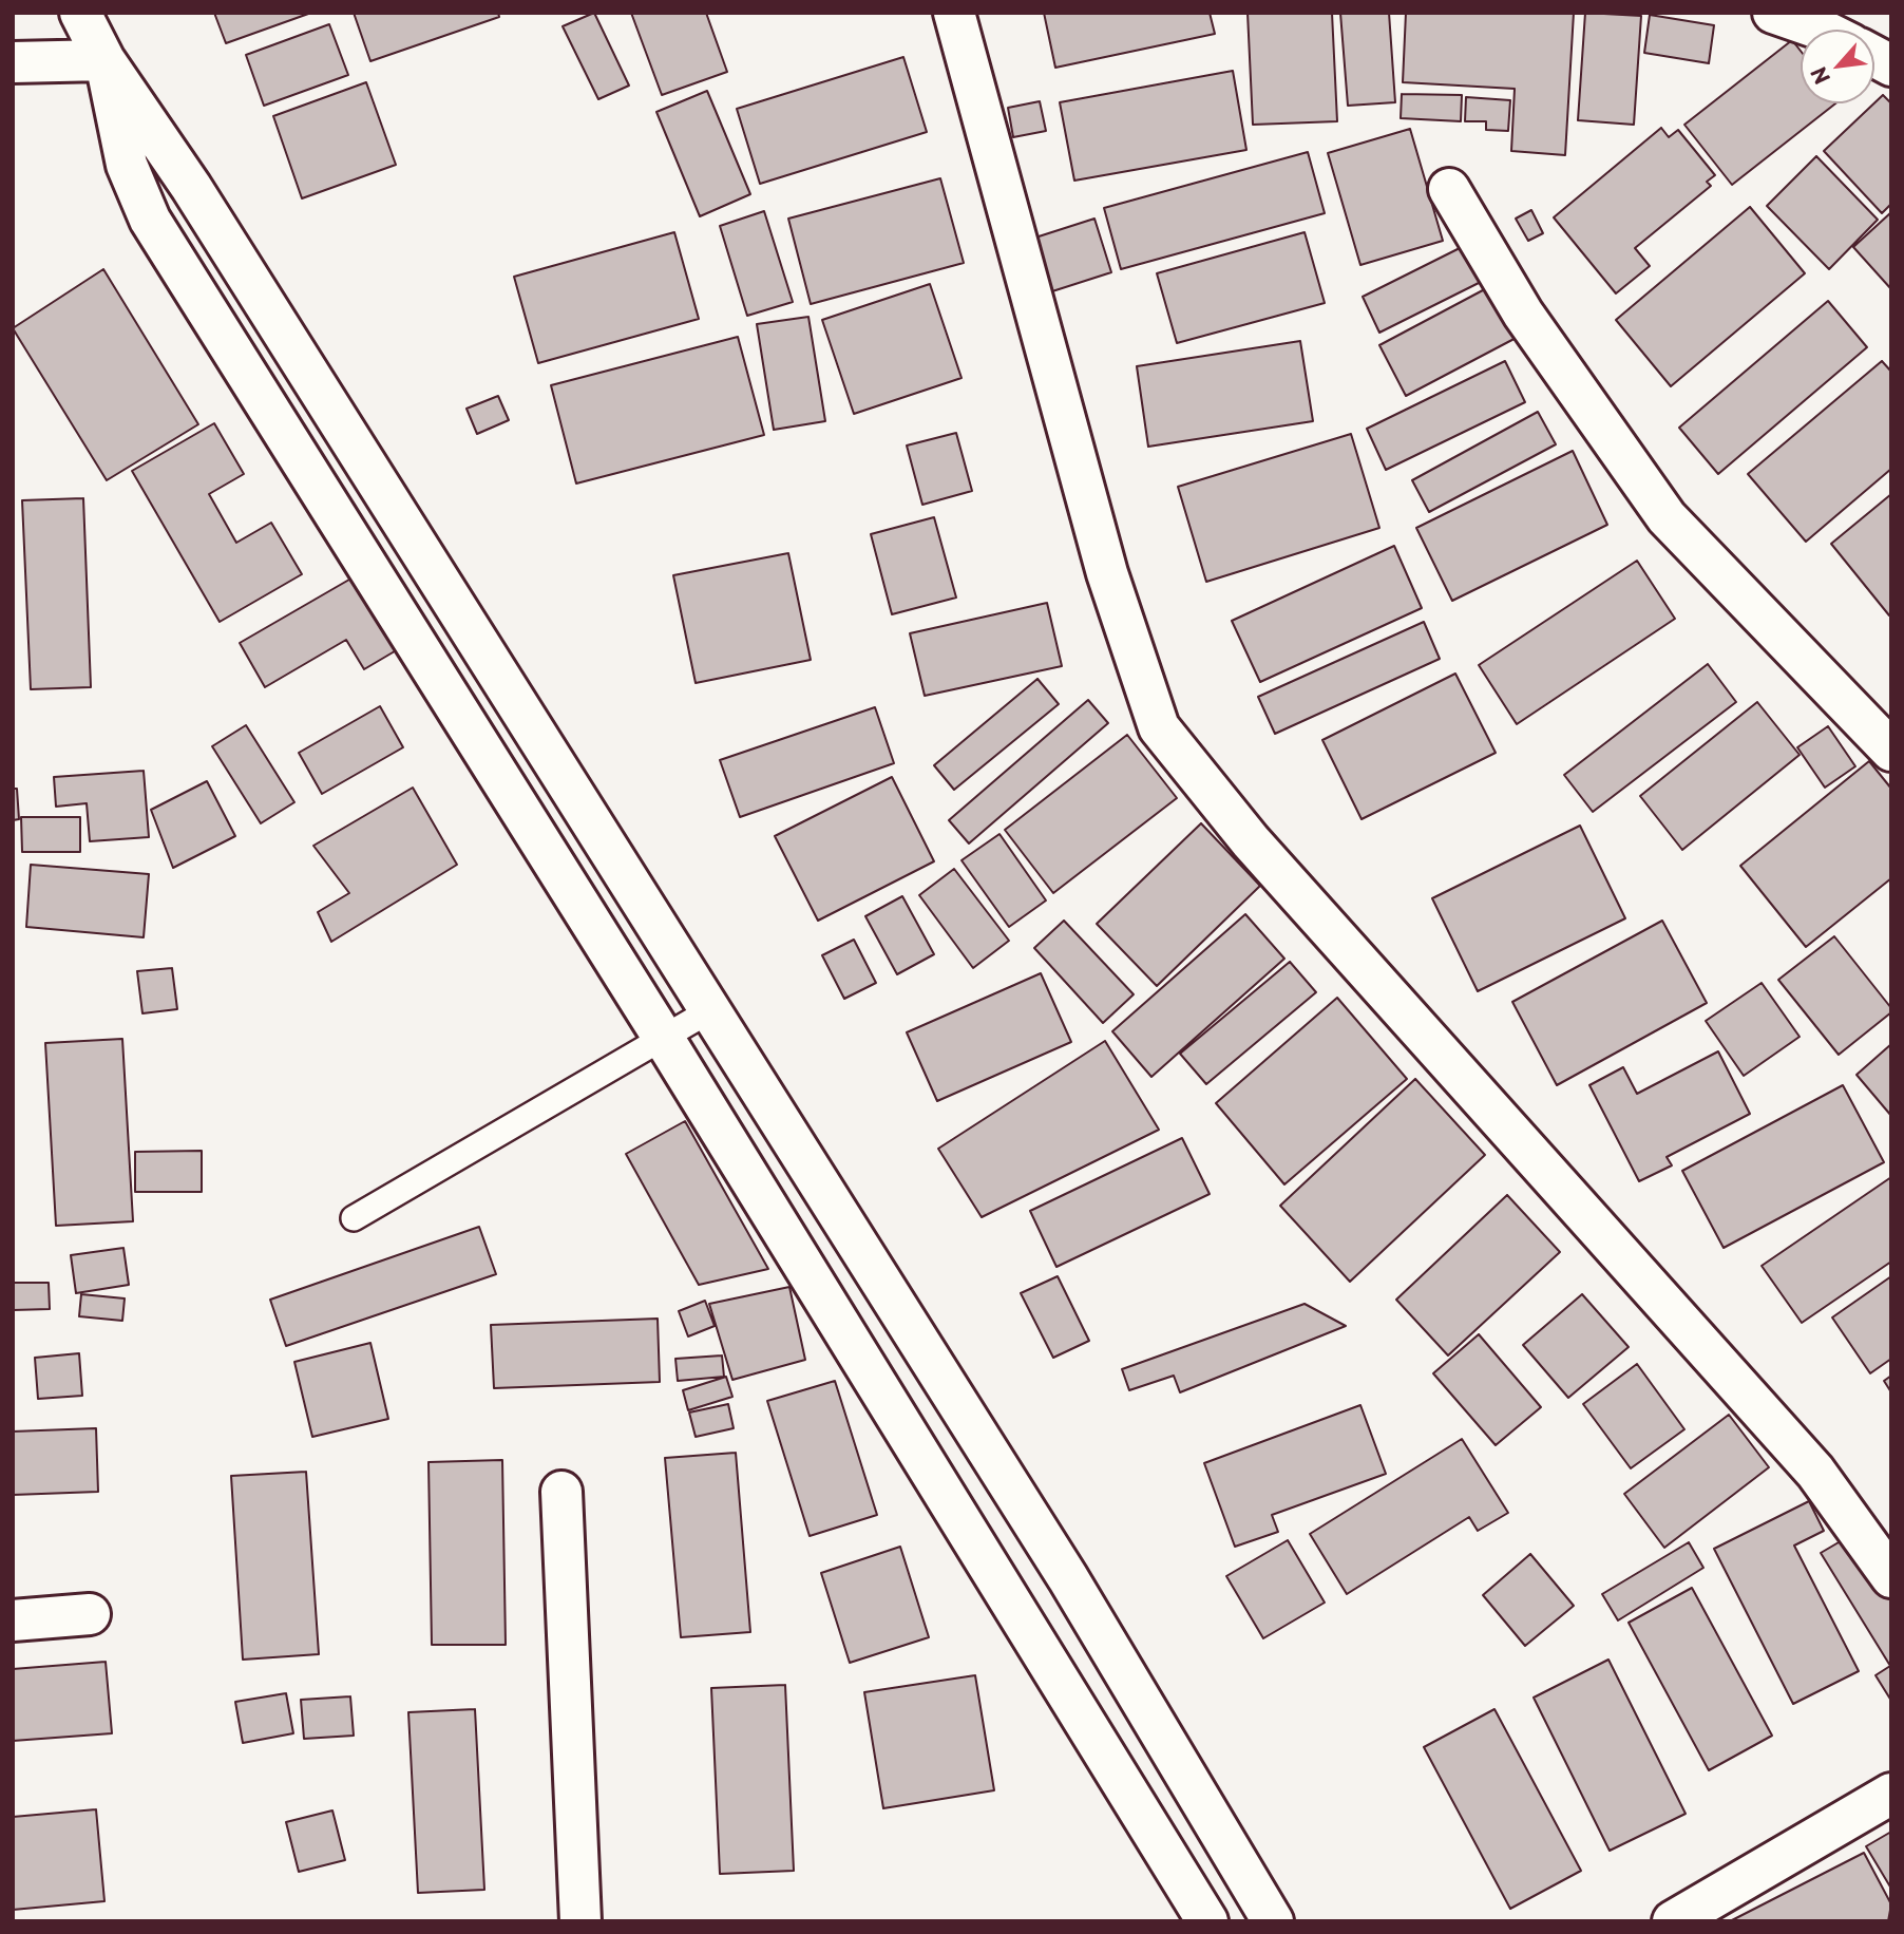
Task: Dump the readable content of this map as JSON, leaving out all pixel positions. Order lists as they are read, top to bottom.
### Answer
{
  "north": "bottom left"
}
